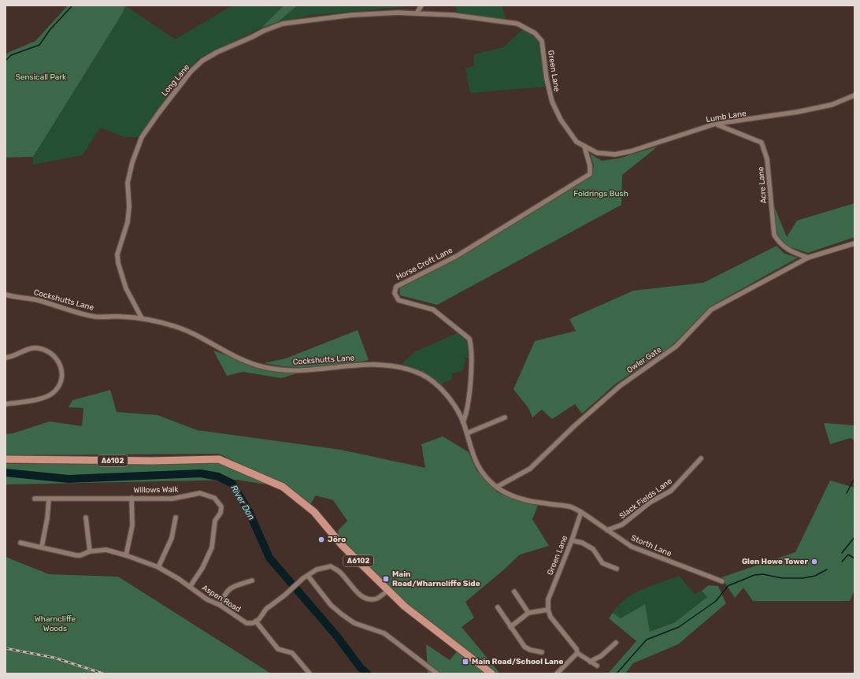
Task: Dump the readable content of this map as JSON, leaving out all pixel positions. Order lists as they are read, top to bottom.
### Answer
{
  "streets": {
    "main road": ["A6102"],
    "street": [
      "Green Lane",
      "Long Lane",
      "Lumb Lane",
      "Acre Lane",
      "Horse Croft Lane",
      "Cockshutts Lane",
      "Owler Gate",
      "Willows Walk",
      "Slack Fields Lane",
      "Storth Lane",
      "Aspen Road"
    ]
  },
  "crossings": [
    ["Green Lane", "Long Lane"],
    ["Green Lane", "Lumb Lane"],
    ["Green Lane", "Horse Croft Lane"],
    ["Green Lane", "Storth Lane"],
    ["Long Lane", "Cockshutts Lane"],
    ["Lumb Lane", "Acre Lane"],
    ["Lumb Lane", "Horse Croft Lane"],
    ["Acre Lane", "Owler Gate"],
    ["Horse Croft Lane", "Cockshutts Lane"],
    ["Cockshutts Lane", "Owler Gate"],
    ["Willows Walk", "Aspen Road"],
    ["Slack Fields Lane", "Storth Lane"]
  ],
  "water": ["River Don"],
  "parks": ["Sensicall Park", "Foldrings Bush", "Wharncliffe Woods"],
  "places": {
    "other": ["Jöro", "Glen Howe Tower"],
    "transit": ["Main Road/Wharncliffe Side", "Main Road/School Lane"]
  }
}
